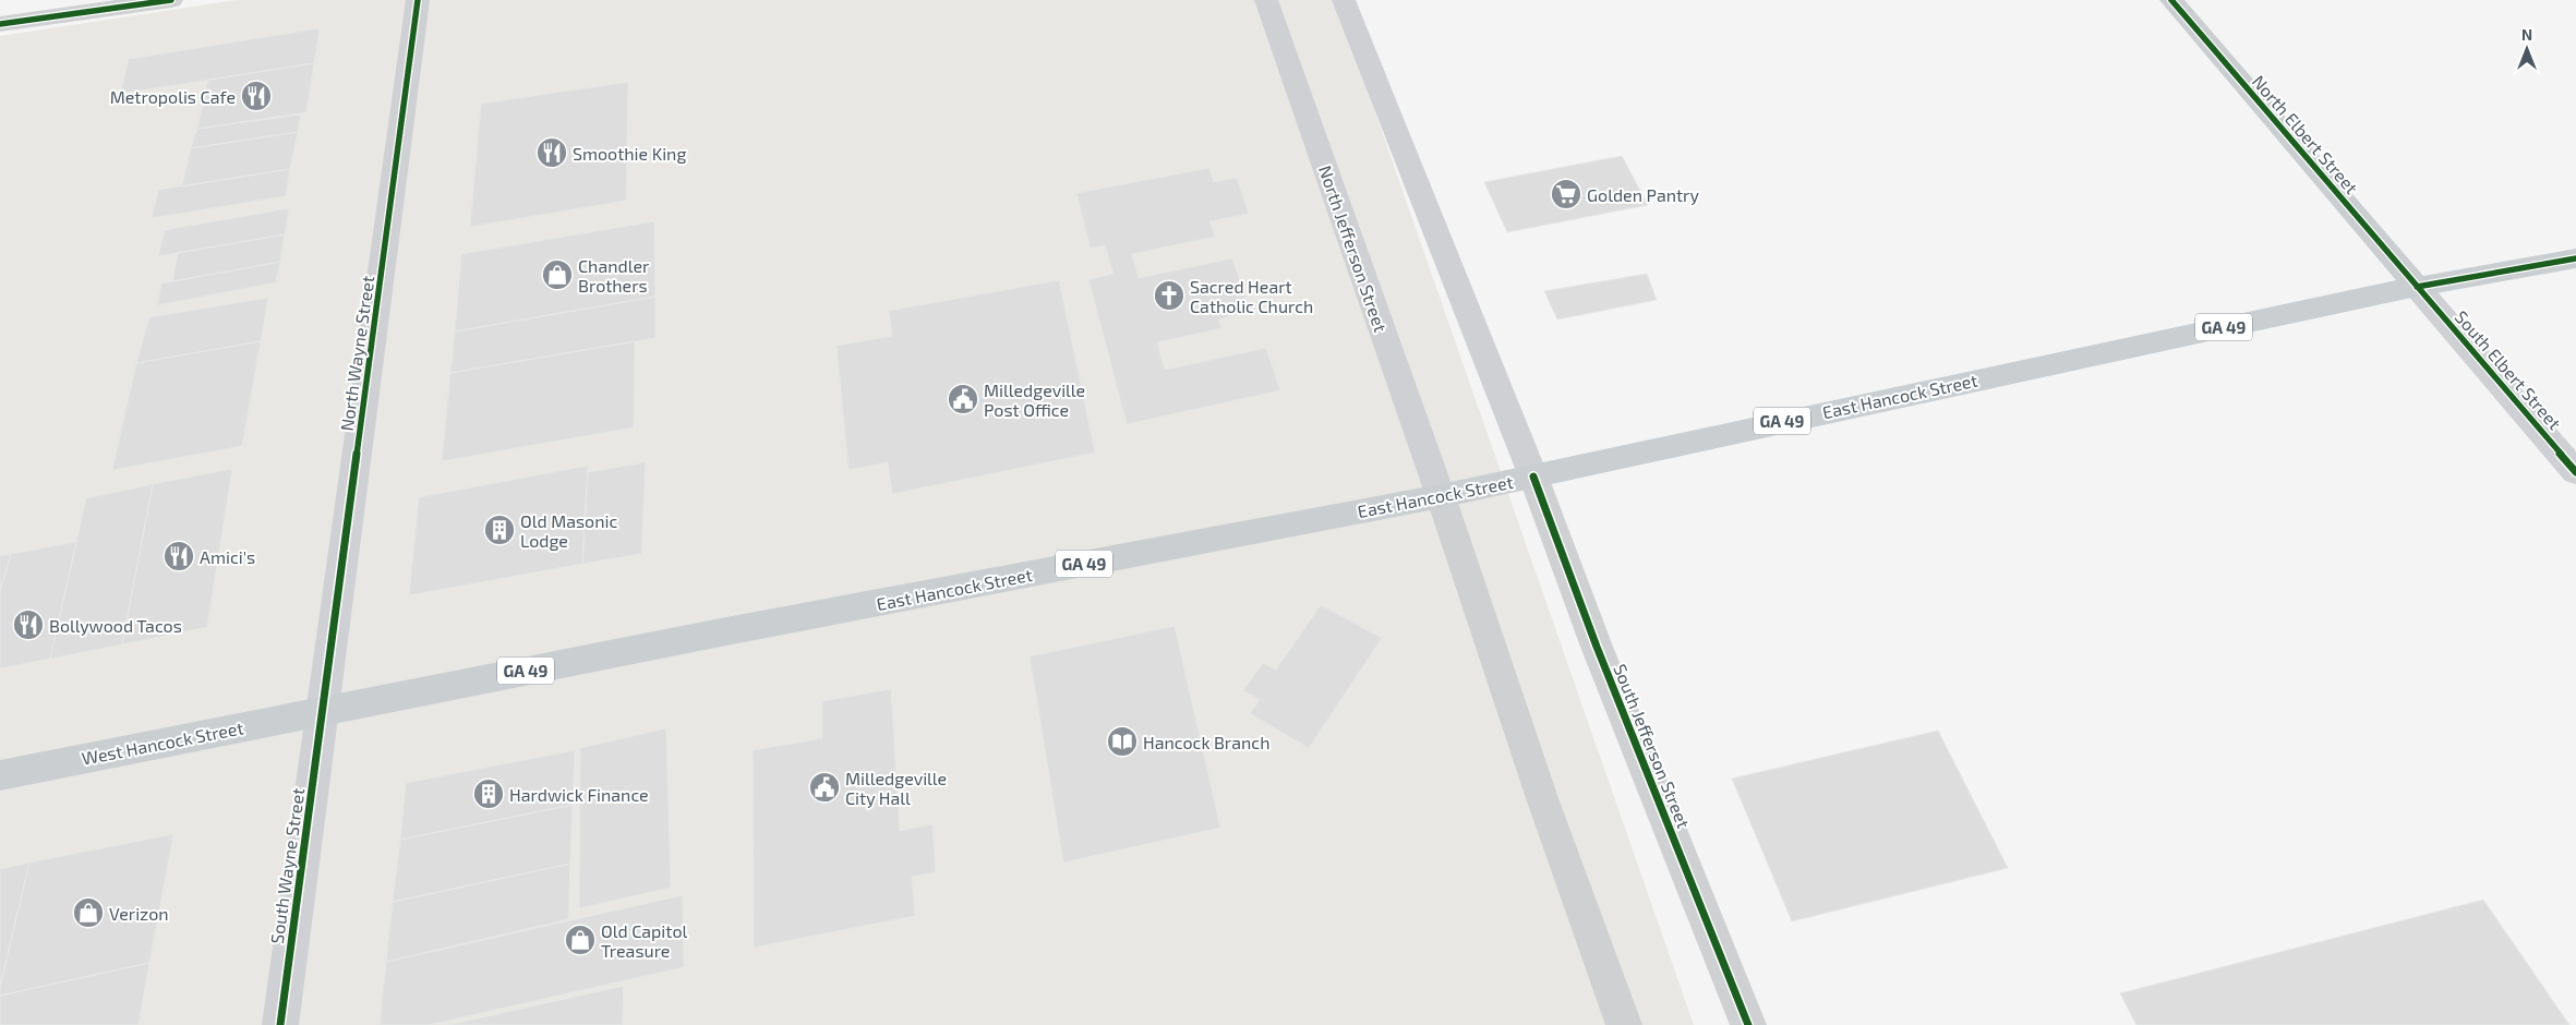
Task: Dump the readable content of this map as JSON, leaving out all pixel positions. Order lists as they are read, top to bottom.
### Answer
{
  "streets": {
    "main road": [
      "North Elbert Street",
      "GA 49",
      "East Hancock Street",
      "West Hancock Street"
    ],
    "street": [
      "North Jefferson Street",
      "North Wayne Street",
      "South Elbert Street",
      "South Jefferson Street",
      "South Wayne Street"
    ]
  },
  "crossings": [
    ["North Elbert Street", "South Elbert Street"],
    ["North Elbert Street", "East Hancock Street"],
    ["North Jefferson Street", "East Hancock Street"],
    ["North Wayne Street", "East Hancock Street"],
    ["North Wayne Street", "West Hancock Street"],
    ["North Wayne Street", "South Wayne Street"],
    ["South Elbert Street", "East Hancock Street"],
    ["East Hancock Street", "West Hancock Street"],
    ["East Hancock Street", "South Jefferson Street"],
    ["East Hancock Street", "South Wayne Street"],
    ["West Hancock Street", "South Wayne Street"]
  ],
  "places": {
    "restaurant": [
      "Metropolis Cafe",
      "Smoothie King",
      "Amici's",
      "Bollywood Tacos"
    ],
    "supermarket": ["Golden Pantry"],
    "shop": ["Chandler Brothers", "Verizon", "Old Capitol Treasure"],
    "church": ["Sacred Heart Catholic Church"],
    "public building": ["Milledgeville Post Office", "Milledgeville City Hall"],
    "building": ["Old Masonic Lodge", "Hardwick Finance"],
    "library": ["Hancock Branch"]
  },
  "north": "top"
}
